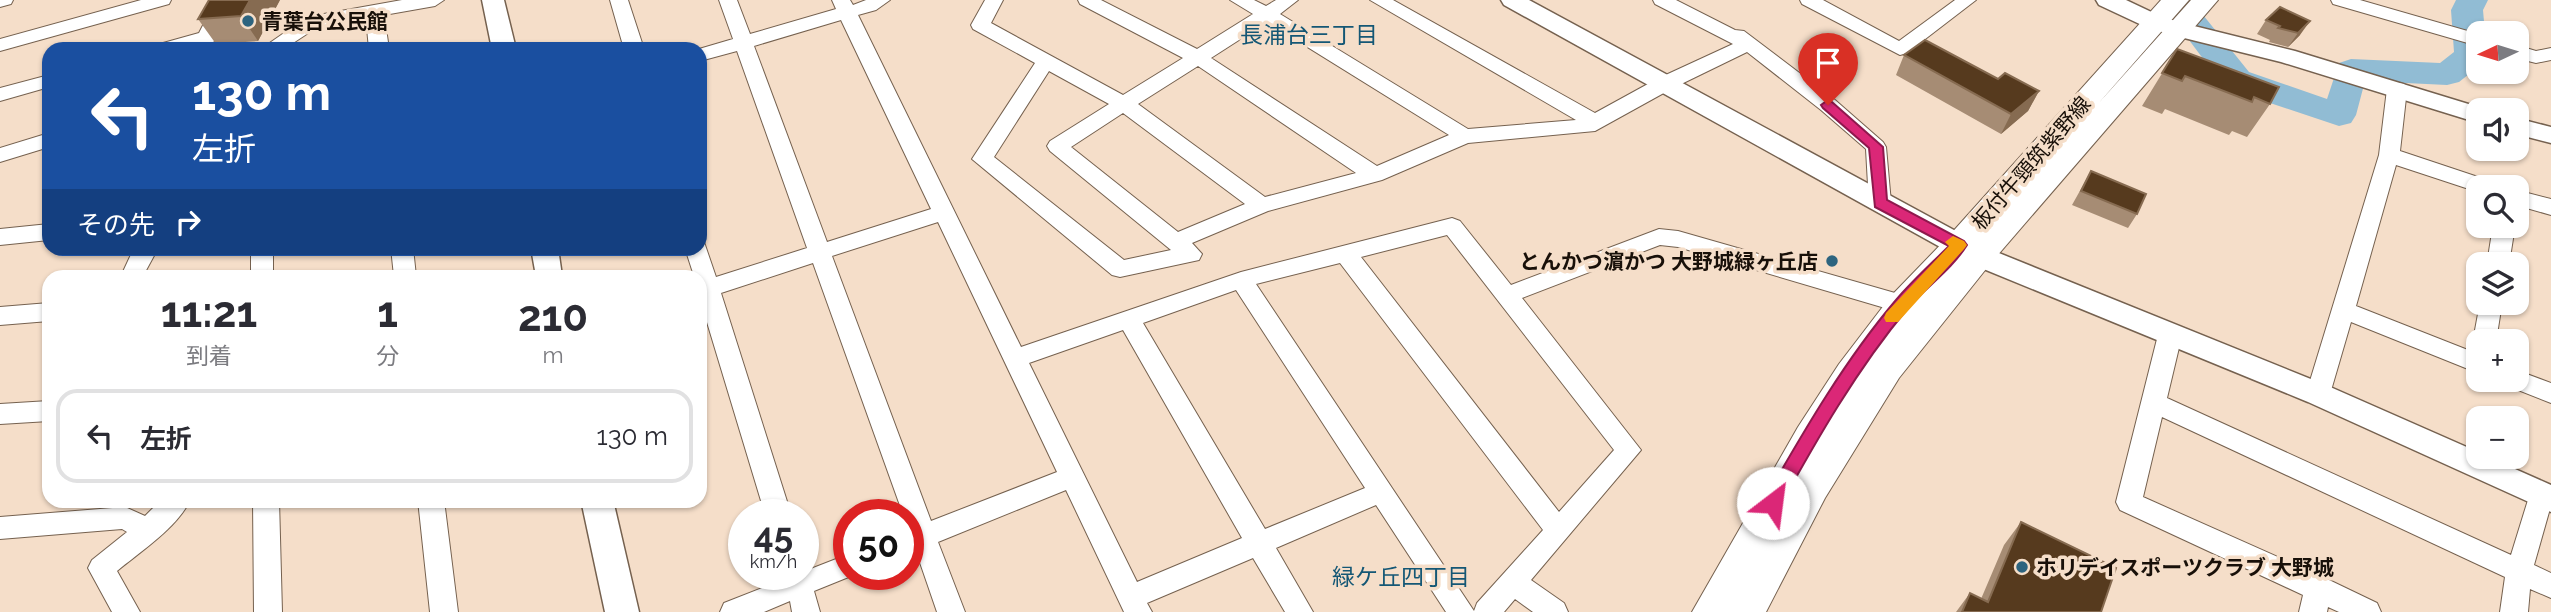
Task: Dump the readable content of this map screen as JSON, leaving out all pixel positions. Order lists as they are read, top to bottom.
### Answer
{
  "streets": {
    "main road": ["板付牛頸筑紫野線"]
  },
  "districts": ["長浦台三丁目", "緑ケ丘四丁目"],
  "places": ["青葉台公民館", "とんかつ濵かつ 大野城緑ヶ丘店", "ホリデイスポーツクラブ 大野城"],
  "north": "left",
  "page": {
    "map_buttons": ["+", "−"],
    "turn": ["130 m", "左折"],
    "then": "その先",
    "eta": [
      "11:21",
      "到着",
      "1",
      "分",
      "210",
      "m"
    ],
    "list": [
      {
        "name": "左折",
        "value": "130 m"
      }
    ],
    "speed": "45 km/h",
    "limit": "50"
  }
}
